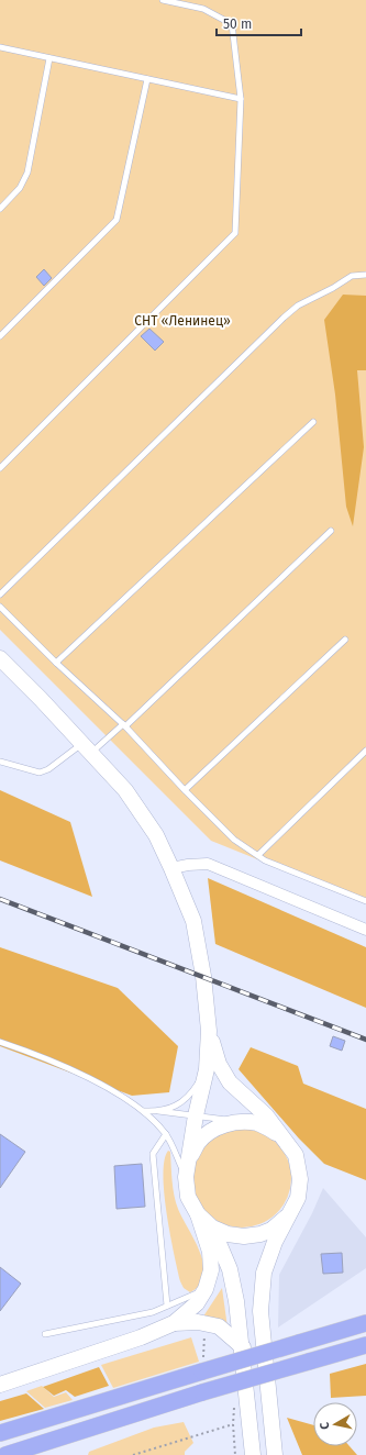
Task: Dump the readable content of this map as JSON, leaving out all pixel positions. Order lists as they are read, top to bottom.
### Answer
{
  "parks": ["СНТ «Ленинец»"],
  "scale_bar": "50 m",
  "north": "left"
}
